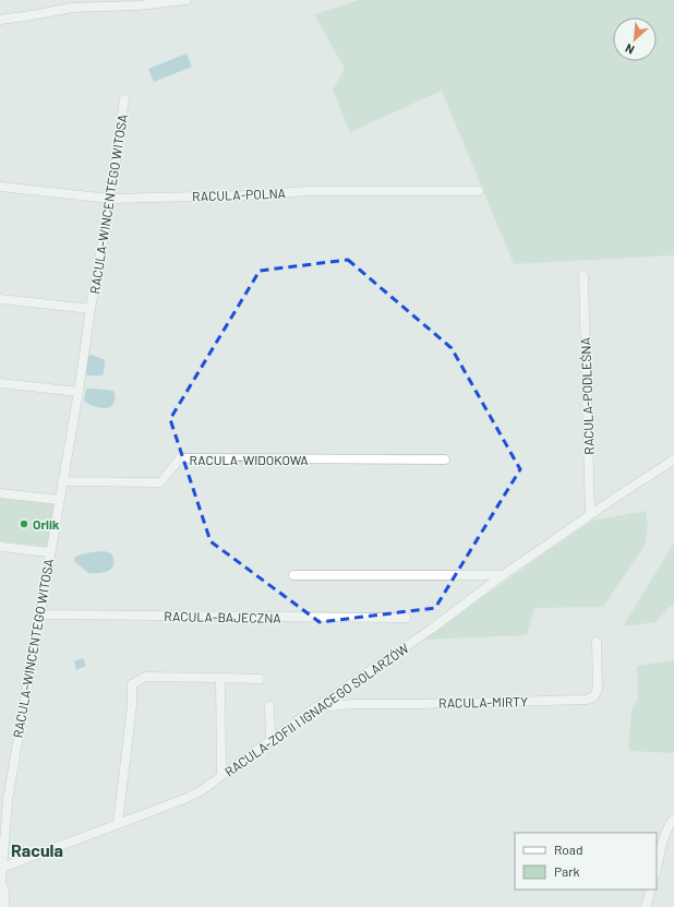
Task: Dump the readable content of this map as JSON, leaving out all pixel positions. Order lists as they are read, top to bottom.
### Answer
{
  "streets": {
    "street": [
      "RACULA-POLNA",
      "RACULA-WINCENTEGO WITOSA",
      "RACULA-PODLEŚNA",
      "RACULA-WIDOKOWA",
      "RACULA-BAJECZNA",
      "RACULA-MIRTY",
      "RACULA-ZOFII I IGNACEGO SOLARZÓW"
    ]
  },
  "crossings": [
    ["RACULA-POLNA", "RACULA-WINCENTEGO WITOSA"],
    ["RACULA-WINCENTEGO WITOSA", "RACULA-WIDOKOWA"],
    ["RACULA-WINCENTEGO WITOSA", "RACULA-BAJECZNA"],
    ["RACULA-WINCENTEGO WITOSA", "RACULA-ZOFII I IGNACEGO SOLARZÓW"],
    ["RACULA-PODLEŚNA", "RACULA-ZOFII I IGNACEGO SOLARZÓW"],
    ["RACULA-MIRTY", "RACULA-ZOFII I IGNACEGO SOLARZÓW"]
  ],
  "districts": ["Racula"],
  "places": ["Orlik"],
  "legend": ["Road", "Park"],
  "north": "bottom left"
}
